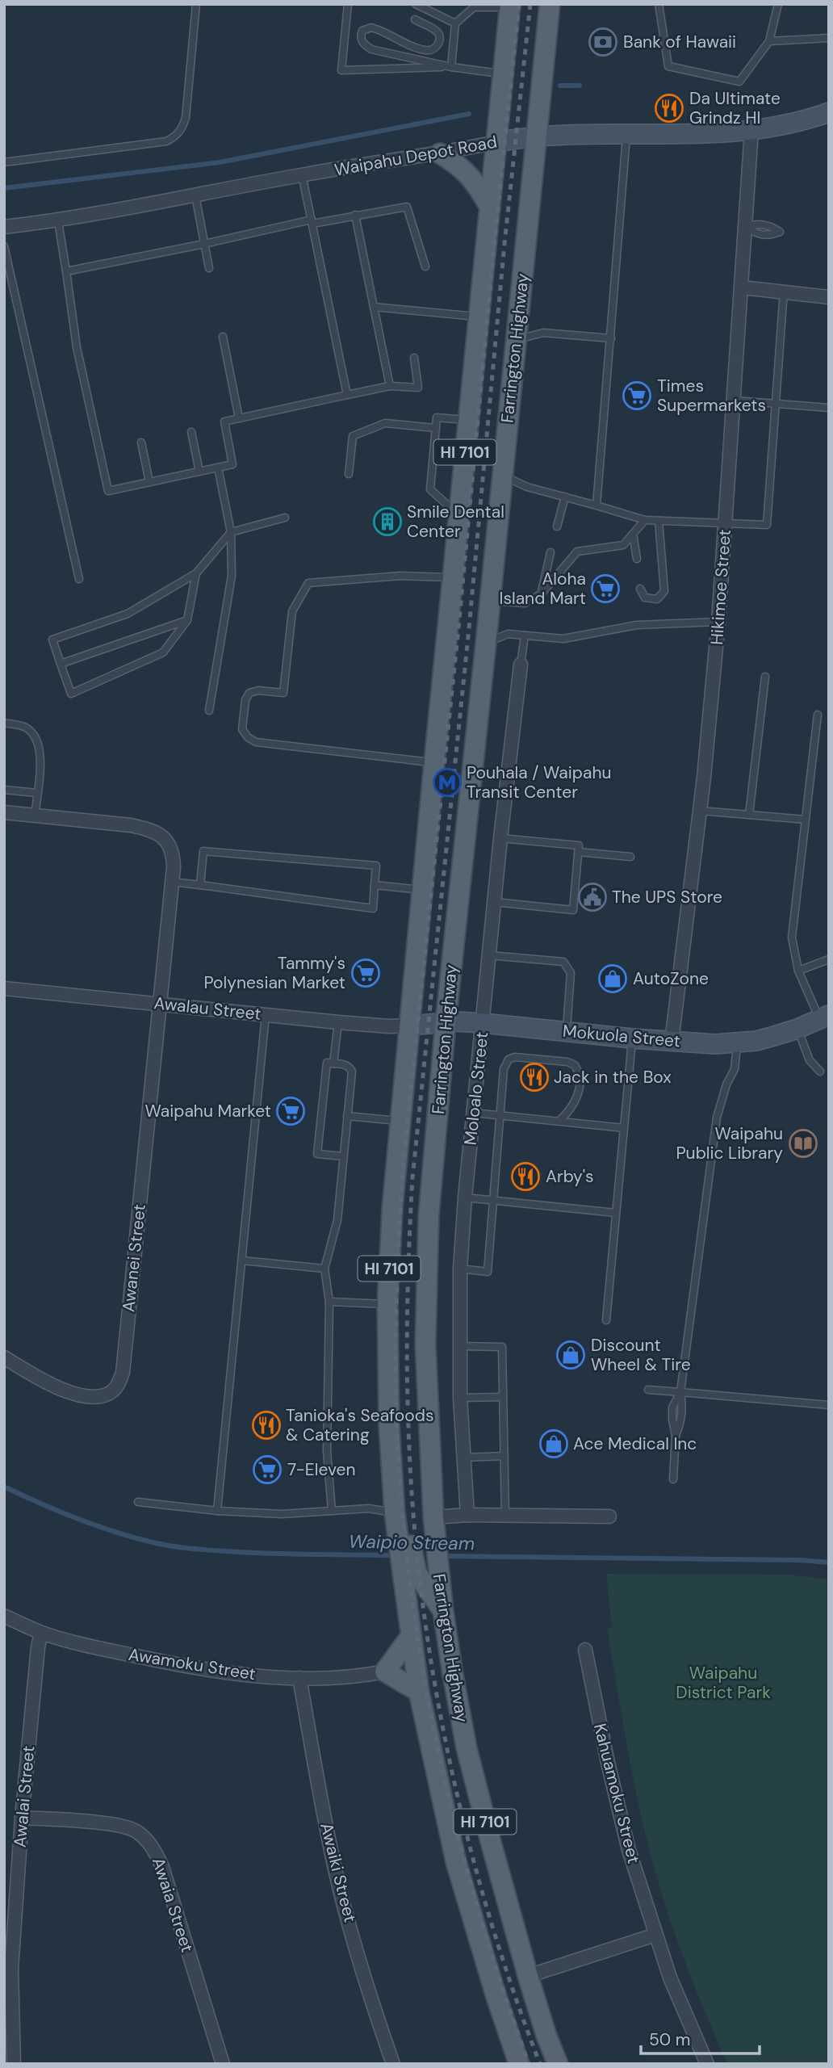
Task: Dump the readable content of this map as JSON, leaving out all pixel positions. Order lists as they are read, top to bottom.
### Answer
{
  "streets": {
    "main road": ["Farrington Highway", "HI 7101"],
    "street": [
      "Waipahu Depot Road",
      "Hikimoe Street",
      "Awalau Street",
      "Mokuola Street",
      "Moloalo Street",
      "Awanei Street",
      "Awamoku Street",
      "Kahuamoku Street",
      "Awalai Street",
      "Awaiki Street",
      "Awaia Street"
    ]
  },
  "crossings": [
    ["Waipahu Depot Road", "Farrington Highway"],
    ["Waipahu Depot Road", "Hikimoe Street"],
    ["Farrington Highway", "Awalau Street"],
    ["Farrington Highway", "Mokuola Street"],
    ["Hikimoe Street", "Mokuola Street"],
    ["Awalau Street", "Mokuola Street"],
    ["Awalau Street", "Awanei Street"],
    ["Mokuola Street", "Moloalo Street"],
    ["Awamoku Street", "Awalai Street"],
    ["Awamoku Street", "Awaiki Street"],
    ["Awalai Street", "Awaia Street"]
  ],
  "water": ["Waipio Stream"],
  "parks": ["Waipahu District Park"],
  "places": {
    "bank": ["Bank of Hawaii"],
    "restaurant": [
      "Da Ultimate Grindz HI",
      "Jack in the Box",
      "Arby's",
      "Tanioka's Seafoods & Catering"
    ],
    "supermarket": [
      "Times Supermarkets",
      "Aloha Island Mart",
      "Tammy's Polynesian Market",
      "Waipahu Market",
      "7-Eleven"
    ],
    "building": ["Smile Dental Center"],
    "metro station": ["Pouhala / Waipahu Transit Center"],
    "public building": ["The UPS Store"],
    "shop": ["AutoZone", "Discount Wheel & Tire", "Ace Medical Inc"],
    "library": ["Waipahu Public Library"]
  },
  "scale_bar": "50 m"
}
